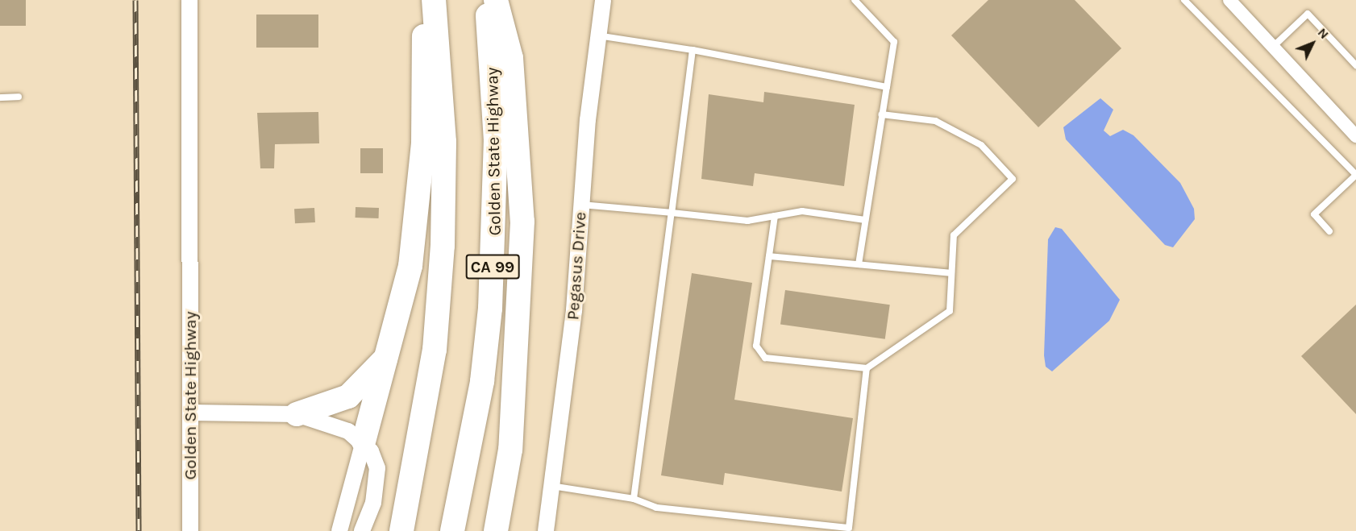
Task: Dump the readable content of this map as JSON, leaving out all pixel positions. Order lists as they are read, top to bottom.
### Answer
{
  "streets": {
    "highway": ["Golden State Highway", "CA 99"],
    "street": ["Pegasus Drive"]
  },
  "north": "top right"
}
